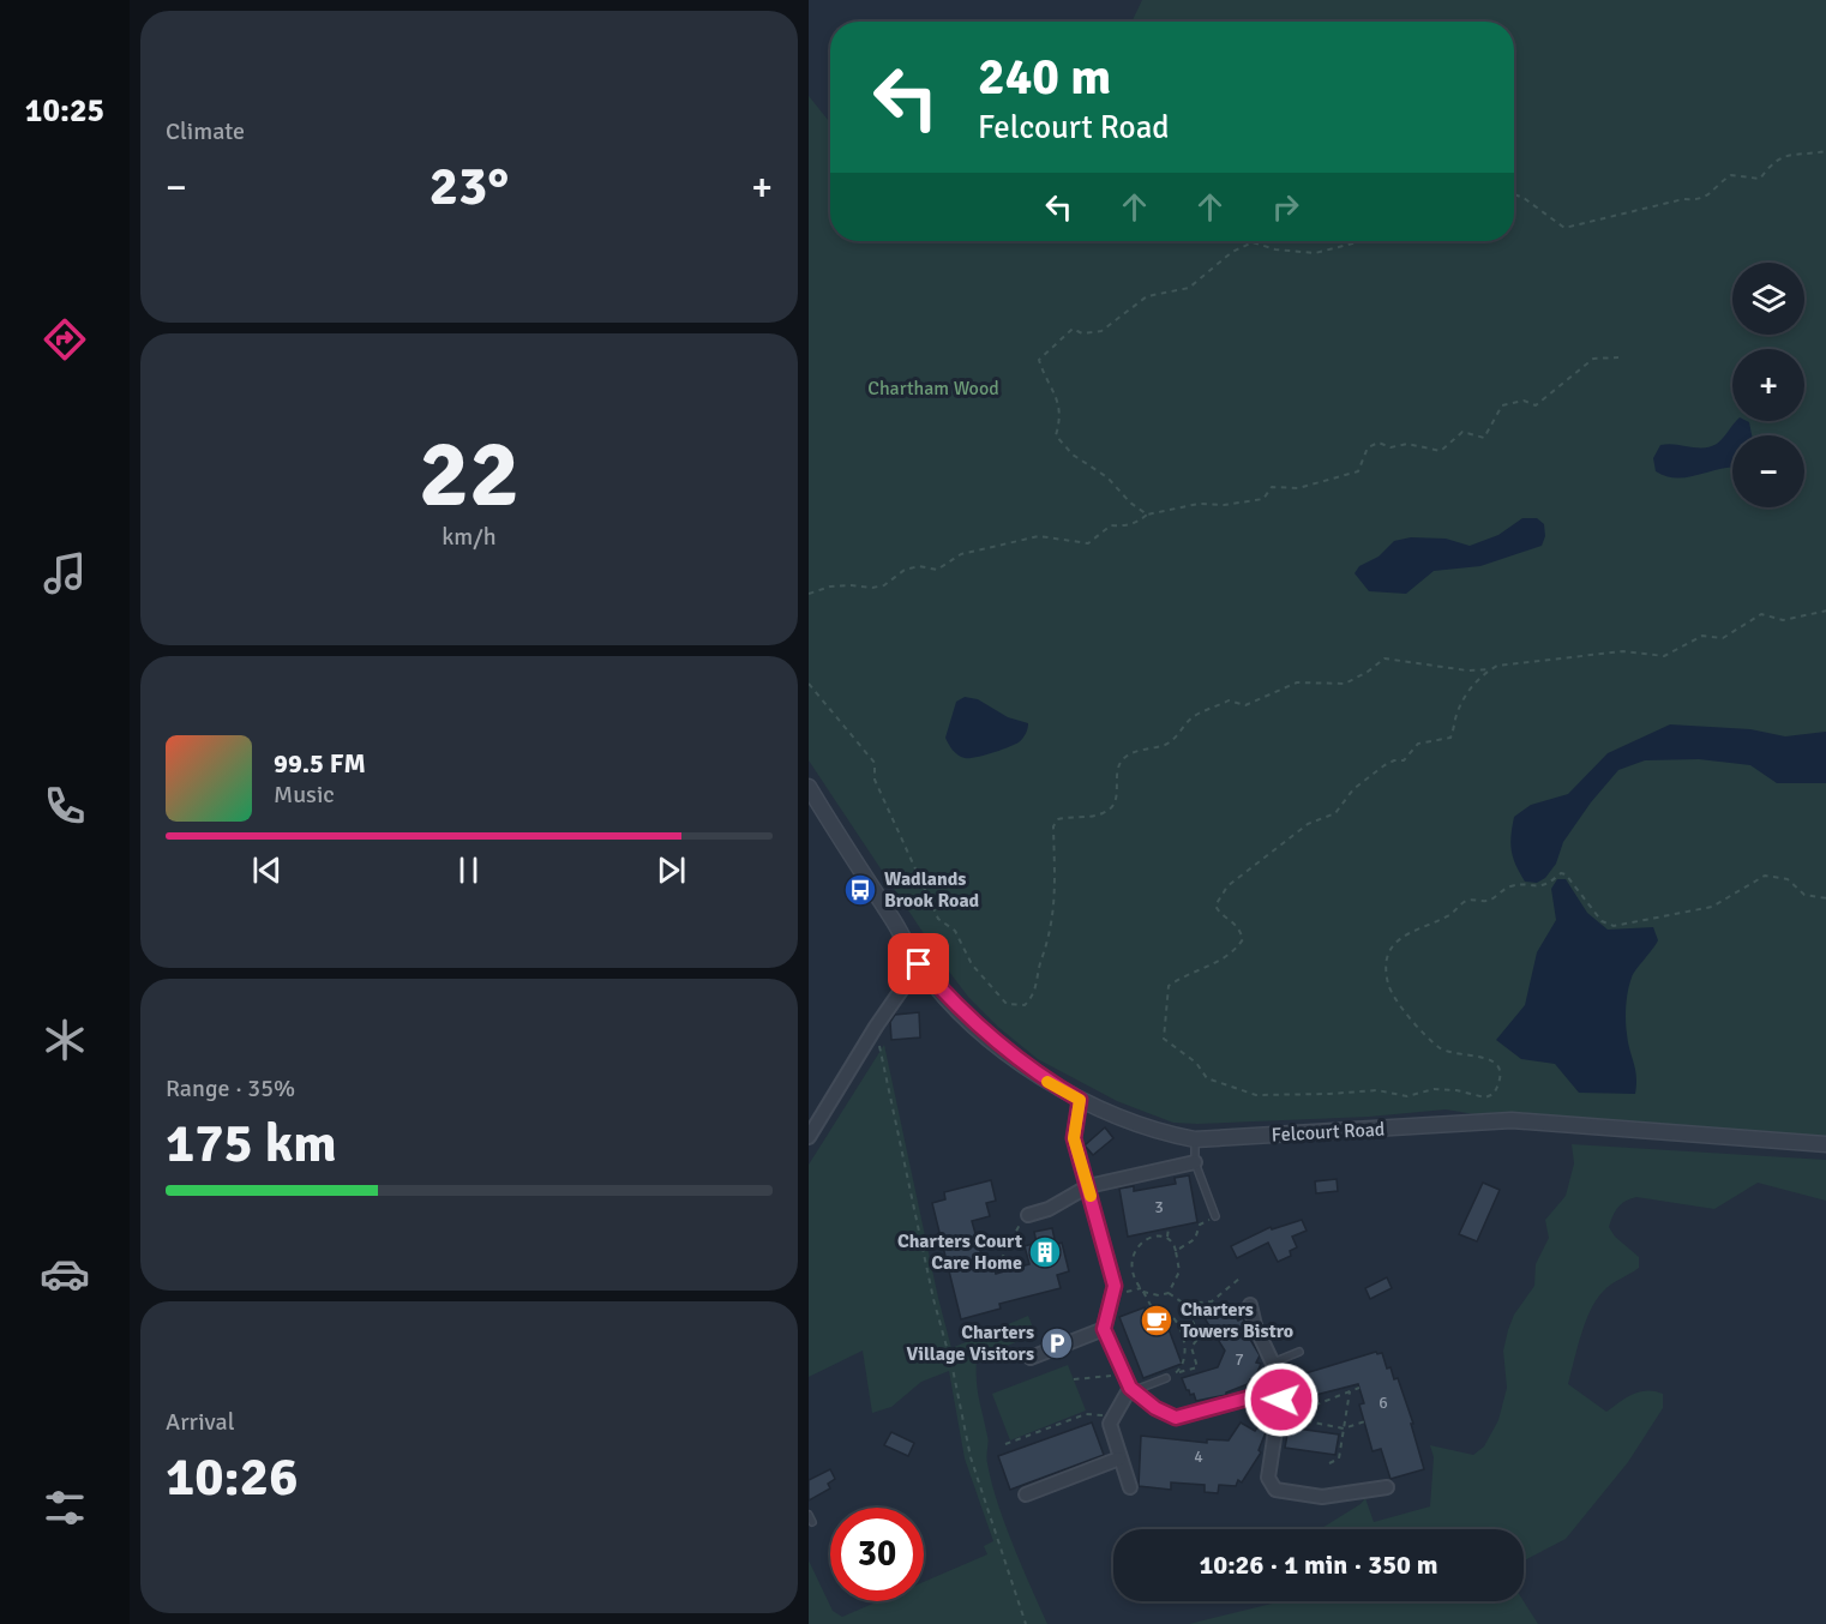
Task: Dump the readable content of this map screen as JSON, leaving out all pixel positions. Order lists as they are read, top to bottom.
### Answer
{
  "streets": {
    "street": ["Felcourt Road"]
  },
  "parks": ["Chartham Wood"],
  "places": {
    "bus stop": ["Wadlands Brook Road"],
    "building": ["Charters Court Care Home"],
    "cafe": ["Charters Towers Bistro"],
    "parking": ["Charters Village Visitors"]
  },
  "house_numbers": [
    "3",
    "7",
    "6",
    "4"
  ],
  "page": {
    "tabs": "10:25",
    "tile": [
      "Climate",
      ["22", "km/h"],
      ["Range · 35%", "175 km"],
      ["Arrival", "10:26"]
    ],
    "turn": ["240 m", "Felcourt Road"],
    "heat": ["−", "23°", "+"],
    "map_buttons": ["+", "−"],
    "song": ["99.5 FM", "Music"],
    "limit": "30",
    "trip": "10:26 · 1 min · 350 m"
  }
}
